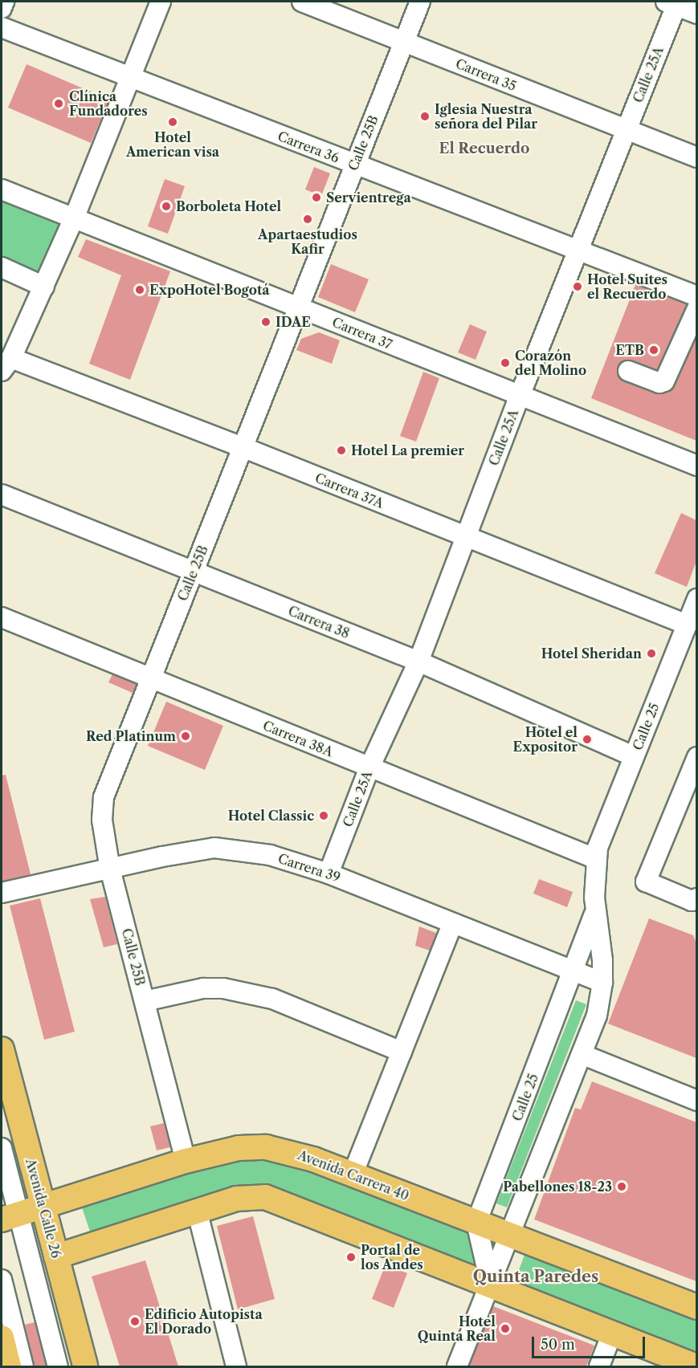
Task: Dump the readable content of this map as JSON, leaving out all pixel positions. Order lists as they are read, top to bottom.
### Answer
{
  "streets": {
    "main road": ["Avenida Carrera 40", "Avenida Calle 26"],
    "street": [
      "Carrera 35",
      "Calle 25A",
      "Calle 25B",
      "Carrera 36",
      "Carrera 37",
      "Carrera 37A",
      "Carrera 38",
      "Calle 25",
      "Carrera 38A",
      "Carrera 39"
    ]
  },
  "crossings": [
    ["Carrera 35", "Calle 25A"],
    ["Carrera 35", "Calle 25B"],
    ["Calle 25A", "Carrera 36"],
    ["Calle 25A", "Carrera 37"],
    ["Calle 25A", "Carrera 37A"],
    ["Calle 25A", "Carrera 38"],
    ["Calle 25A", "Carrera 38A"],
    ["Calle 25A", "Carrera 39"],
    ["Calle 25B", "Carrera 36"],
    ["Calle 25B", "Carrera 37"],
    ["Calle 25B", "Carrera 37A"],
    ["Calle 25B", "Carrera 38"],
    ["Calle 25B", "Carrera 38A"],
    ["Calle 25B", "Carrera 39"],
    ["Calle 25B", "Avenida Carrera 40"],
    ["Carrera 37A", "Calle 25"],
    ["Carrera 38", "Calle 25"],
    ["Calle 25", "Carrera 38A"],
    ["Calle 25", "Carrera 39"],
    ["Calle 25", "Avenida Carrera 40"],
    ["Avenida Carrera 40", "Avenida Calle 26"]
  ],
  "districts": ["El Recuerdo", "Quinta Paredes"],
  "places": [
    "Clínica Fundadores",
    "Iglesia Nuestra señora del Pilar",
    "Hotel American visa",
    "Servientrega",
    "Borboleta Hotel",
    "Apartaestudios Kafir",
    "Hotel Suites el Recuerdo",
    "ExpoHotel Bogotá",
    "IDAE",
    "ETB",
    "Corazón del Molino",
    "Hotel La premier",
    "Hotel Sheridan",
    "Red Platinum",
    "Hotel el Expositor",
    "Hotel Classic",
    "Pabellones 18-23",
    "Portal de los Andes",
    "Edificio Autopista El Dorado",
    "Hotel Quinta Real"
  ],
  "scale_bar": "50 m"
}
